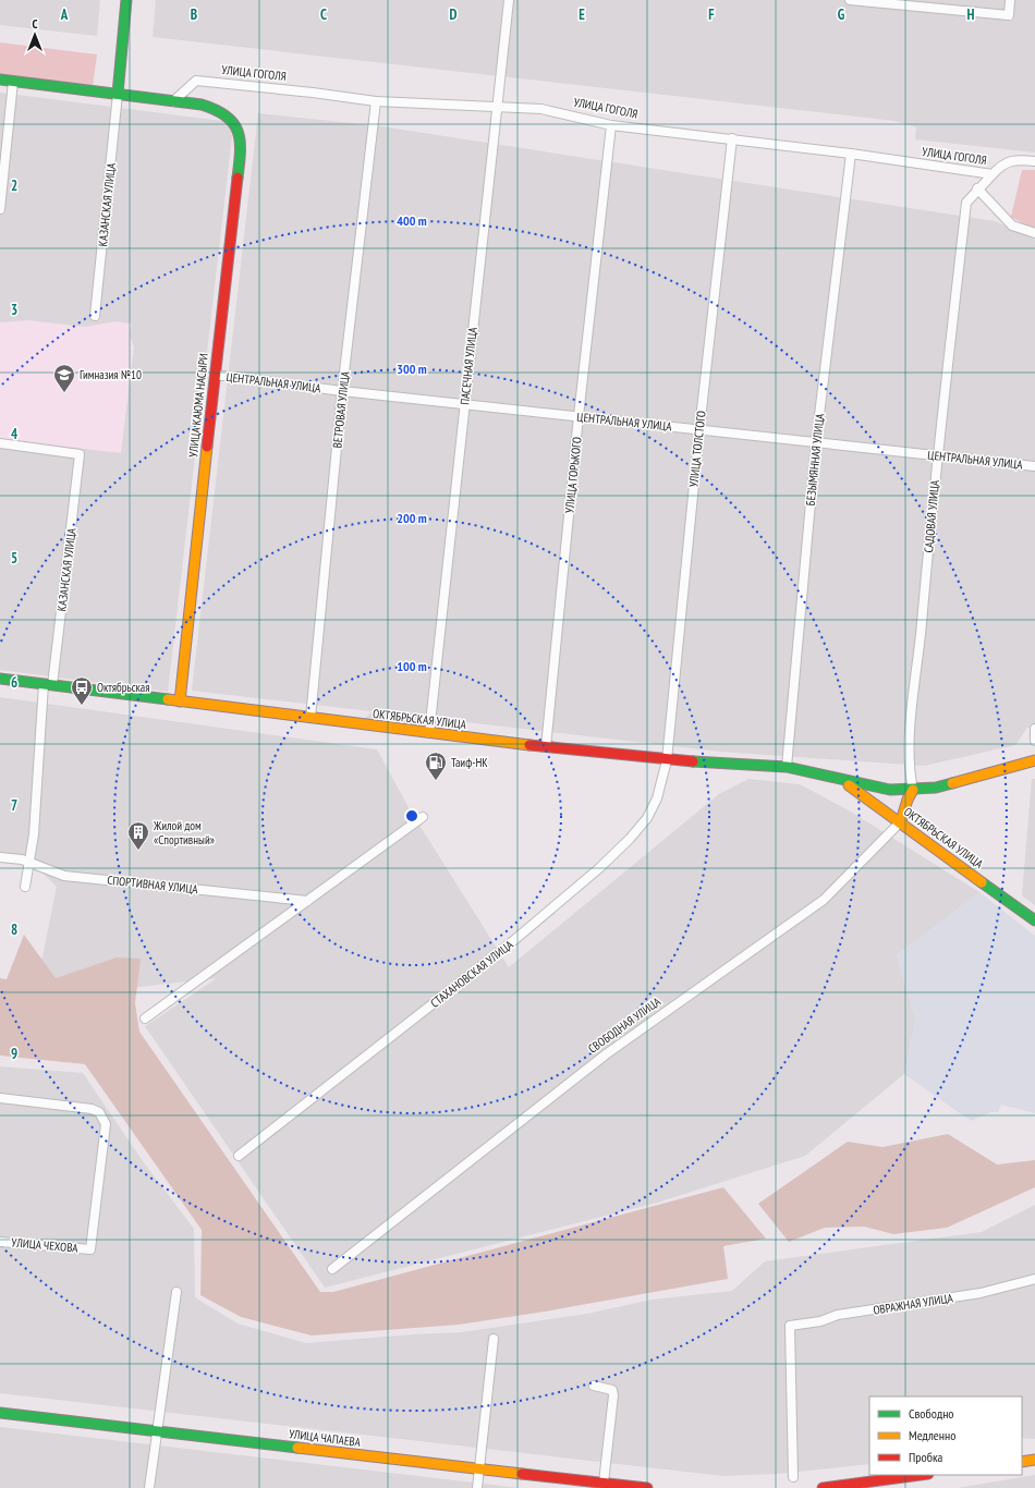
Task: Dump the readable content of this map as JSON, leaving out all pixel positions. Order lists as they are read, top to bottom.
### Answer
{
  "streets": {
    "main road": ["УЛИЦА КАЮМА НАСЫРИ", "ОКТЯБРЬСКАЯ УЛИЦА", "УЛИЦА ЧАПАЕВА"],
    "street": [
      "УЛИЦА ГОГОЛЯ",
      "КАЗАНСКАЯ УЛИЦА",
      "ПАСЕЧНАЯ УЛИЦА",
      "ЦЕНТРАЛЬНАЯ УЛИЦА",
      "ВЕТРОВАЯ УЛИЦА",
      "УЛИЦА ТОЛСТОГО",
      "БЕЗЫМЯННАЯ УЛИЦА",
      "УЛИЦА ГОРЬКОГО",
      "САДОВАЯ УЛИЦА",
      "СПОРТИВНАЯ УЛИЦА",
      "СТАХАНОВСКАЯ УЛИЦА",
      "СВОБОДНАЯ УЛИЦА",
      "УЛИЦА ЧЕХОВА",
      "ОВРАЖНАЯ УЛИЦА"
    ]
  },
  "crossings": [
    ["УЛИЦА ГОГОЛЯ", "ПАСЕЧНАЯ УЛИЦА"],
    ["УЛИЦА ГОГОЛЯ", "УЛИЦА КАЮМА НАСЫРИ"],
    ["УЛИЦА ГОГОЛЯ", "ВЕТРОВАЯ УЛИЦА"],
    ["УЛИЦА ГОГОЛЯ", "УЛИЦА ТОЛСТОГО"],
    ["УЛИЦА ГОГОЛЯ", "БЕЗЫМЯННАЯ УЛИЦА"],
    ["УЛИЦА ГОГОЛЯ", "УЛИЦА ГОРЬКОГО"],
    ["УЛИЦА ГОГОЛЯ", "САДОВАЯ УЛИЦА"],
    ["КАЗАНСКАЯ УЛИЦА", "ОКТЯБРЬСКАЯ УЛИЦА"],
    ["КАЗАНСКАЯ УЛИЦА", "СПОРТИВНАЯ УЛИЦА"],
    ["ПАСЕЧНАЯ УЛИЦА", "ЦЕНТРАЛЬНАЯ УЛИЦА"],
    ["ПАСЕЧНАЯ УЛИЦА", "ОКТЯБРЬСКАЯ УЛИЦА"],
    ["ЦЕНТРАЛЬНАЯ УЛИЦА", "УЛИЦА КАЮМА НАСЫРИ"],
    ["ЦЕНТРАЛЬНАЯ УЛИЦА", "ВЕТРОВАЯ УЛИЦА"],
    ["ЦЕНТРАЛЬНАЯ УЛИЦА", "УЛИЦА ТОЛСТОГО"],
    ["ЦЕНТРАЛЬНАЯ УЛИЦА", "БЕЗЫМЯННАЯ УЛИЦА"],
    ["ЦЕНТРАЛЬНАЯ УЛИЦА", "УЛИЦА ГОРЬКОГО"],
    ["ЦЕНТРАЛЬНАЯ УЛИЦА", "САДОВАЯ УЛИЦА"],
    ["УЛИЦА КАЮМА НАСЫРИ", "ОКТЯБРЬСКАЯ УЛИЦА"],
    ["ВЕТРОВАЯ УЛИЦА", "ОКТЯБРЬСКАЯ УЛИЦА"],
    ["УЛИЦА ТОЛСТОГО", "ОКТЯБРЬСКАЯ УЛИЦА"],
    ["УЛИЦА ТОЛСТОГО", "СТАХАНОВСКАЯ УЛИЦА"],
    ["БЕЗЫМЯННАЯ УЛИЦА", "ОКТЯБРЬСКАЯ УЛИЦА"],
    ["УЛИЦА ГОРЬКОГО", "ОКТЯБРЬСКАЯ УЛИЦА"],
    ["САДОВАЯ УЛИЦА", "ОКТЯБРЬСКАЯ УЛИЦА"],
    ["ОКТЯБРЬСКАЯ УЛИЦА", "СТАХАНОВСКАЯ УЛИЦА"],
    ["ОКТЯБРЬСКАЯ УЛИЦА", "СВОБОДНАЯ УЛИЦА"]
  ],
  "places": {
    "school or university": ["Гимназия №10"],
    "bus stop": ["Октябрьская"],
    "fuel station": ["Таиф-НК"],
    "building": ["Жилой дом «Спортивный»"]
  },
  "legend": ["Свободно", "Медленно", "Пробка"],
  "north": "top",
  "grid": {
    "columns": [
      "A",
      "B",
      "C",
      "D",
      "E",
      "F",
      "G",
      "H"
    ],
    "rows": [
      "2",
      "3",
      "4",
      "5",
      "6",
      "7",
      "8",
      "9"
    ]
  },
  "rings": [
    "400 m",
    "300 m",
    "200 m",
    "100 m"
  ]
}
